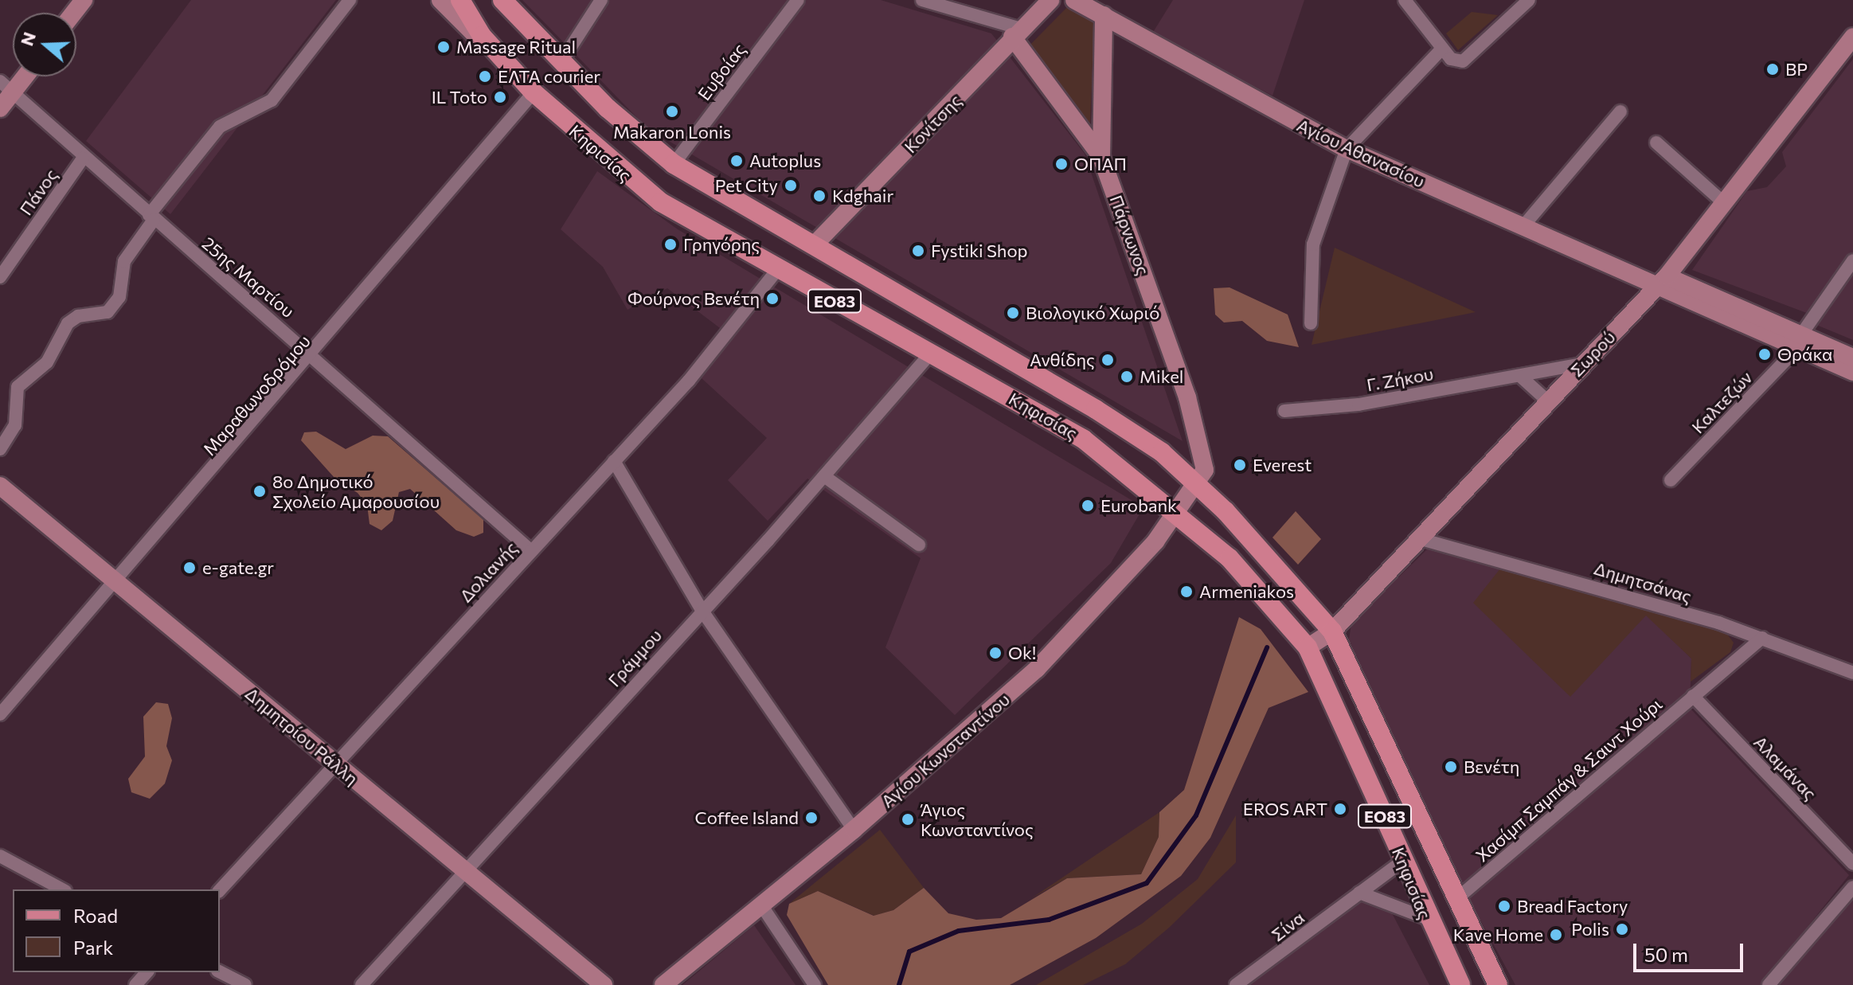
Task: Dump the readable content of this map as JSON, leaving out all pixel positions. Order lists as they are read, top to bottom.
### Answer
{
  "streets": {
    "main road": ["Κηφισίας", "ΕΟ83"],
    "street": [
      "Ευβοίας",
      "Κονίτσης",
      "Αγίου Αθανασίου",
      "Πάνος",
      "Πάρνωνος",
      "25ης Μαρτίου",
      "Σωρού",
      "Γ. Ζήκου",
      "Μαραθωνοδρόμου",
      "Καλτεζών",
      "Δολιανής",
      "Δημητσάνας",
      "Γράμμου",
      "Δημητρίου Ράλλη",
      "Αγίου Κωνσταντίνου",
      "Αλαμάνας",
      "Χασίμπ Σαμπάγ & Σαιντ Χούρι",
      "Σίνα"
    ]
  },
  "crossings": [
    ["Ευβοίας", "Κηφισίας"],
    ["Κονίτσης", "Κηφισίας"],
    ["Κηφισίας", "Πάρνωνος"],
    ["Κηφισίας", "Σωρού"],
    ["Κηφισίας", "Μαραθωνοδρόμου"],
    ["Κηφισίας", "Δολιανής"],
    ["Κηφισίας", "Γράμμου"],
    ["Κηφισίας", "Αγίου Κωνσταντίνου"],
    ["Κηφισίας", "Χασίμπ Σαμπάγ & Σαιντ Χούρι"],
    ["Κηφισίας", "Σίνα"],
    ["Αγίου Αθανασίου", "Πάρνωνος"],
    ["Αγίου Αθανασίου", "Σωρού"],
    ["Αγίου Αθανασίου", "Καλτεζών"],
    ["Πάνος", "25ης Μαρτίου"],
    ["Πάρνωνος", "Αγίου Κωνσταντίνου"],
    ["25ης Μαρτίου", "Μαραθωνοδρόμου"],
    ["25ης Μαρτίου", "Δολιανής"],
    ["Σωρού", "Γ. Ζήκου"],
    ["Σωρού", "Δημητσάνας"],
    ["Μαραθωνοδρόμου", "Δημητρίου Ράλλη"],
    ["Δολιανής", "Δημητρίου Ράλλη"],
    ["Δημητσάνας", "Χασίμπ Σαμπάγ & Σαιντ Χούρι"],
    ["Γράμμου", "Δημητρίου Ράλλη"],
    ["Αλαμάνας", "Χασίμπ Σαμπάγ & Σαιντ Χούρι"]
  ],
  "places": [
    "Massage Ritual",
    "BP",
    "ΕΛΤΑ courier",
    "IL Toto",
    "Makaron Lonis",
    "Autoplus",
    "ΟΠΑΠ",
    "Pet City",
    "Kdghair",
    "Γρηγόρης",
    "Fystiki Shop",
    "Φούρνος Βενέτη",
    "Βιολογικό Χωριό",
    "Θράκα",
    "Ανθίδης",
    "Mikel",
    "Everest",
    "8ο Δημοτικό Σχολείο Αμαρουσίου",
    "Eurobank",
    "e-gate.gr",
    "Armeniakos",
    "Ok!",
    "Βενέτη",
    "EROS ART",
    "Coffee Island",
    "Άγιος Κωνσταντίνος",
    "Bread Factory",
    "Polis",
    "Kave Home"
  ],
  "legend": ["Road", "Park"],
  "scale_bar": "50 m",
  "north": "left"
}
